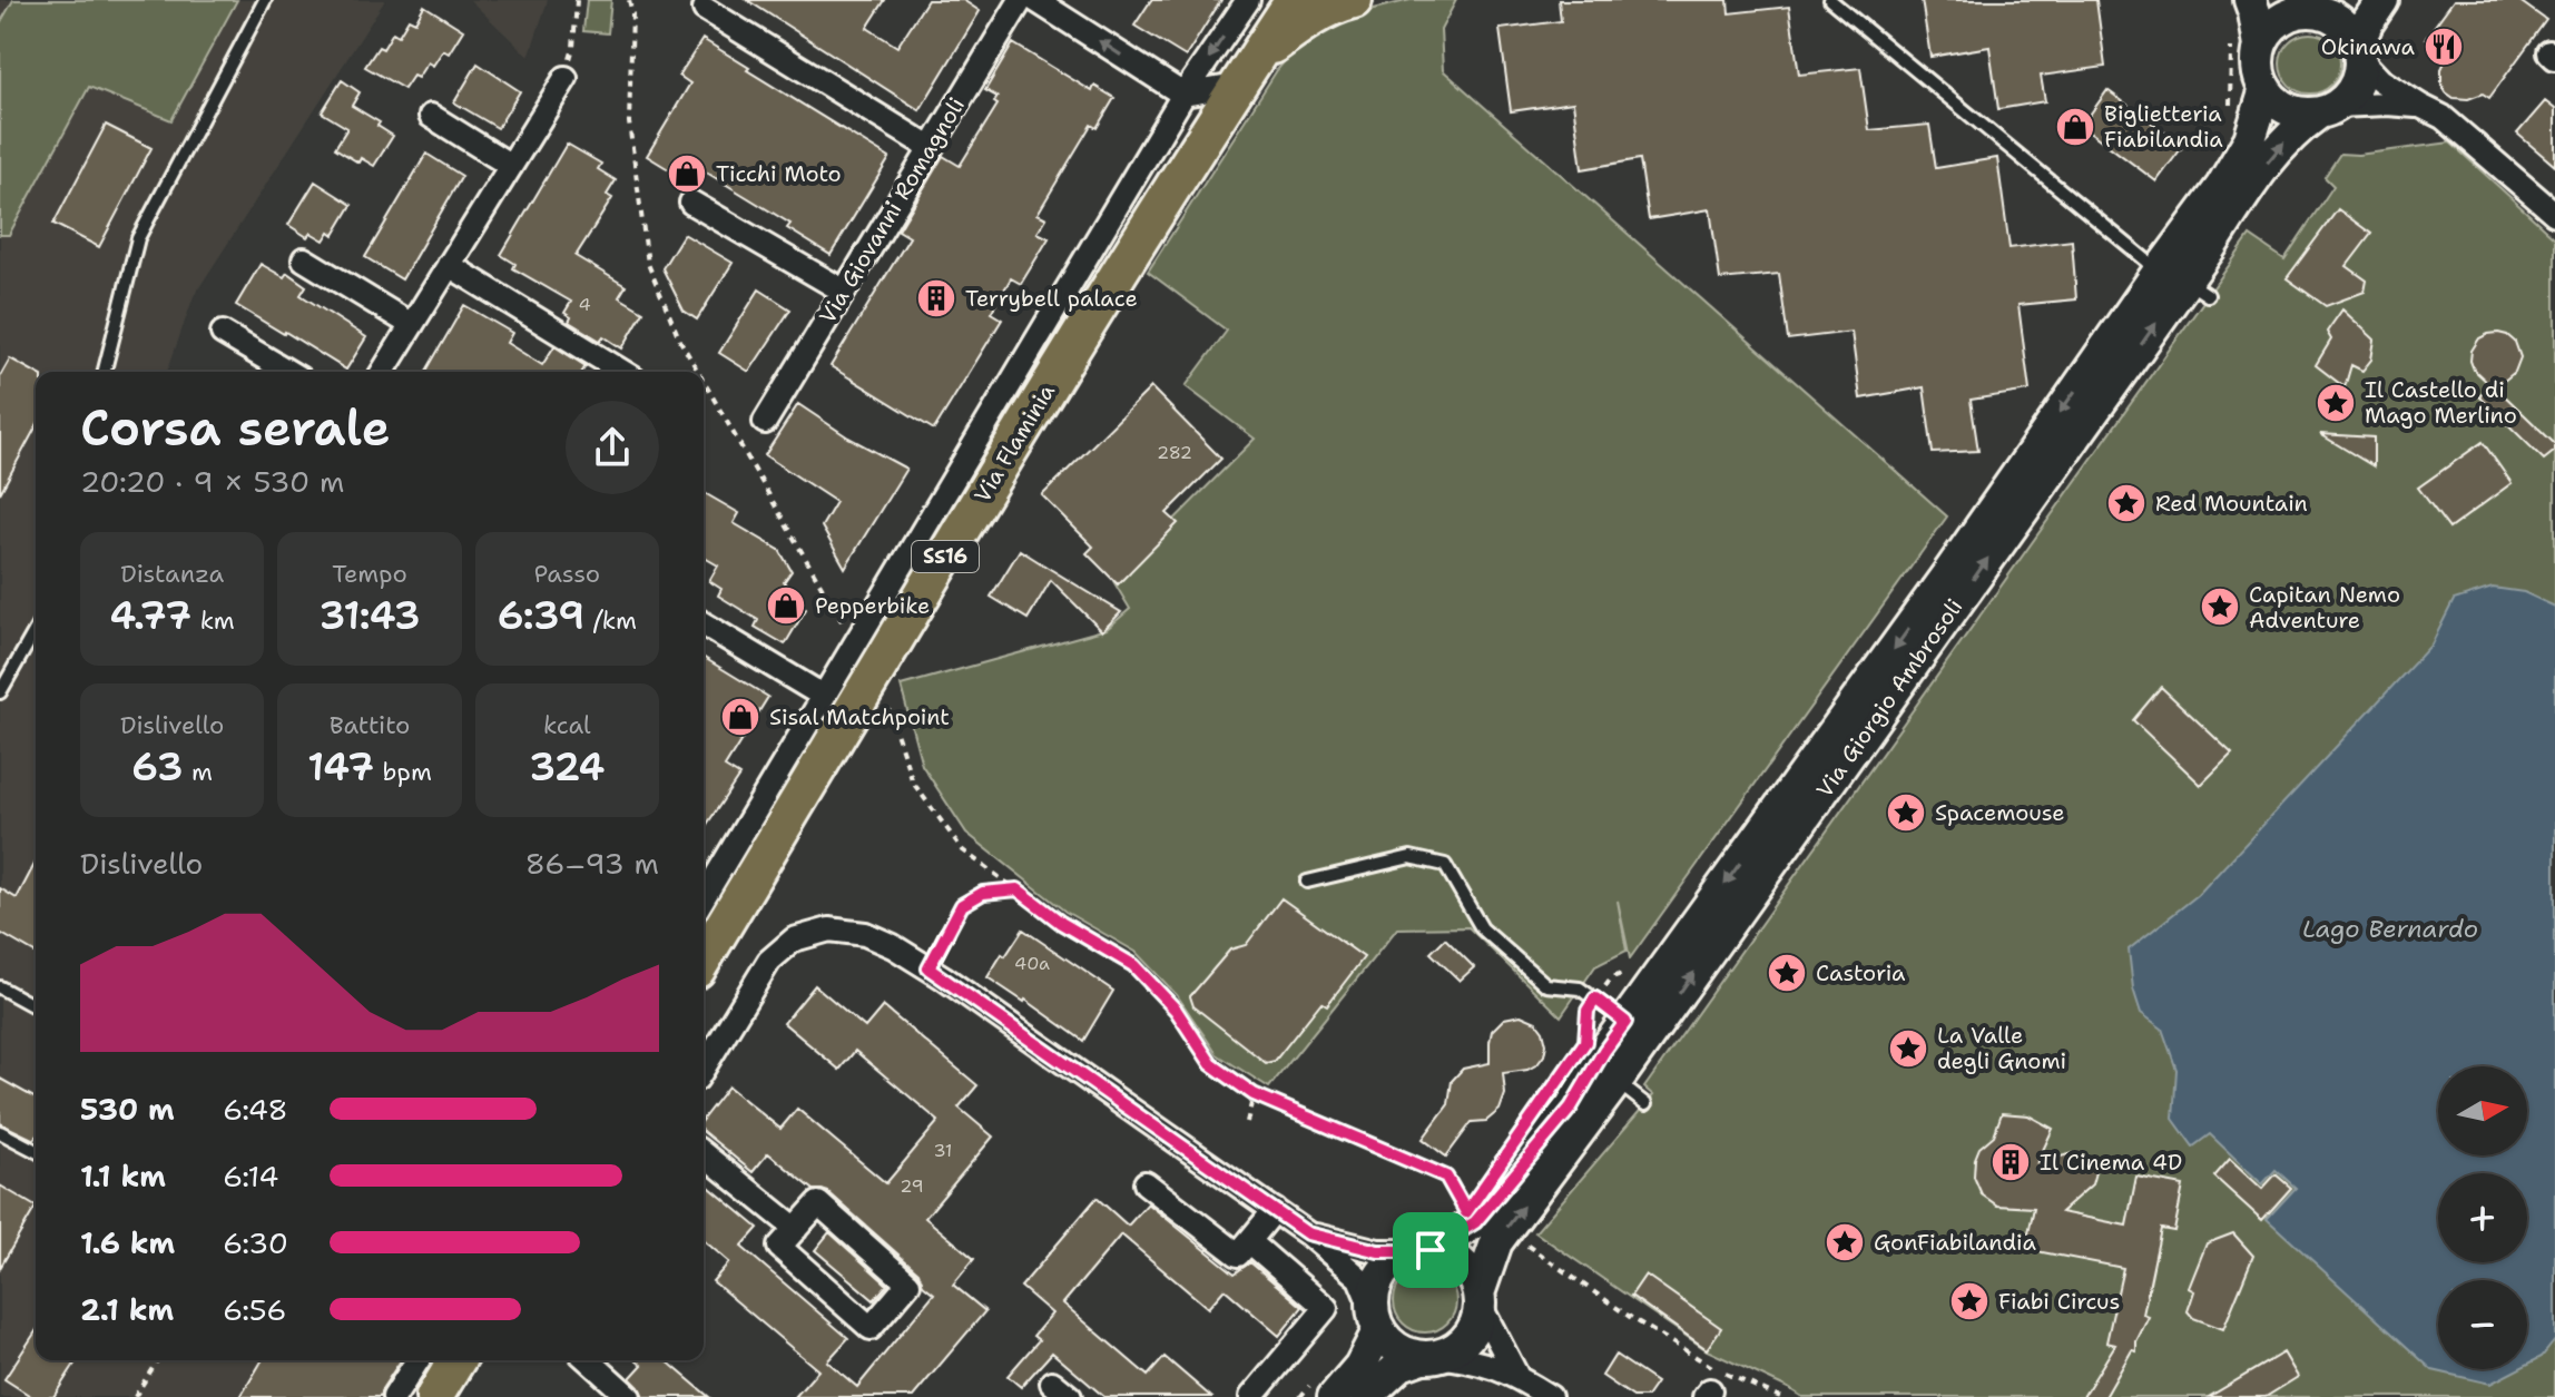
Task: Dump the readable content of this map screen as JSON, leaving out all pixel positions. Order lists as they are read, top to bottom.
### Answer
{
  "streets": {
    "main road": ["Via Flaminia", "SS16", "Via Giorgio Ambrosoli"],
    "street": ["Via Giovanni Romagnoli"]
  },
  "water": ["Lago Bernardo"],
  "places": {
    "restaurant": ["Okinawa"],
    "shop": [
      "Biglietteria Fiabilandia",
      "Ticchi Moto",
      "Pepperbike",
      "Sisal Matchpoint"
    ],
    "building": ["Terrybell palace", "Il Cinema 4D"],
    "place": [
      "Il Castello di Mago Merlino",
      "Red Mountain",
      "Capitan Nemo Adventure",
      "Spacemouse",
      "Castoria",
      "La Valle degli Gnomi",
      "GonFiabilandia",
      "Fiabi Circus"
    ]
  },
  "house_numbers": [
    "4",
    "282",
    "40a",
    "31",
    "29"
  ],
  "north": "right",
  "page": {
    "heading": ["Corsa serale", "20:20 · 9 × 530 m"],
    "stats": [
      ["Distanza", "4.77 km"],
      ["Tempo", "31:43"],
      ["Passo", "6:39 /km"],
      ["Dislivello", "63 m"],
      ["Battito", "147 bpm"],
      ["kcal", "324"]
    ],
    "chart": ["Dislivello", "86–93 m"],
    "map_buttons": ["+", "−"],
    "list": [
      {
        "name": "530 m",
        "note": "6:48"
      },
      {
        "name": "1.1 km",
        "note": "6:14"
      },
      {
        "name": "1.6 km",
        "note": "6:30"
      },
      {
        "name": "2.1 km",
        "note": "6:56"
      }
    ]
  }
}
